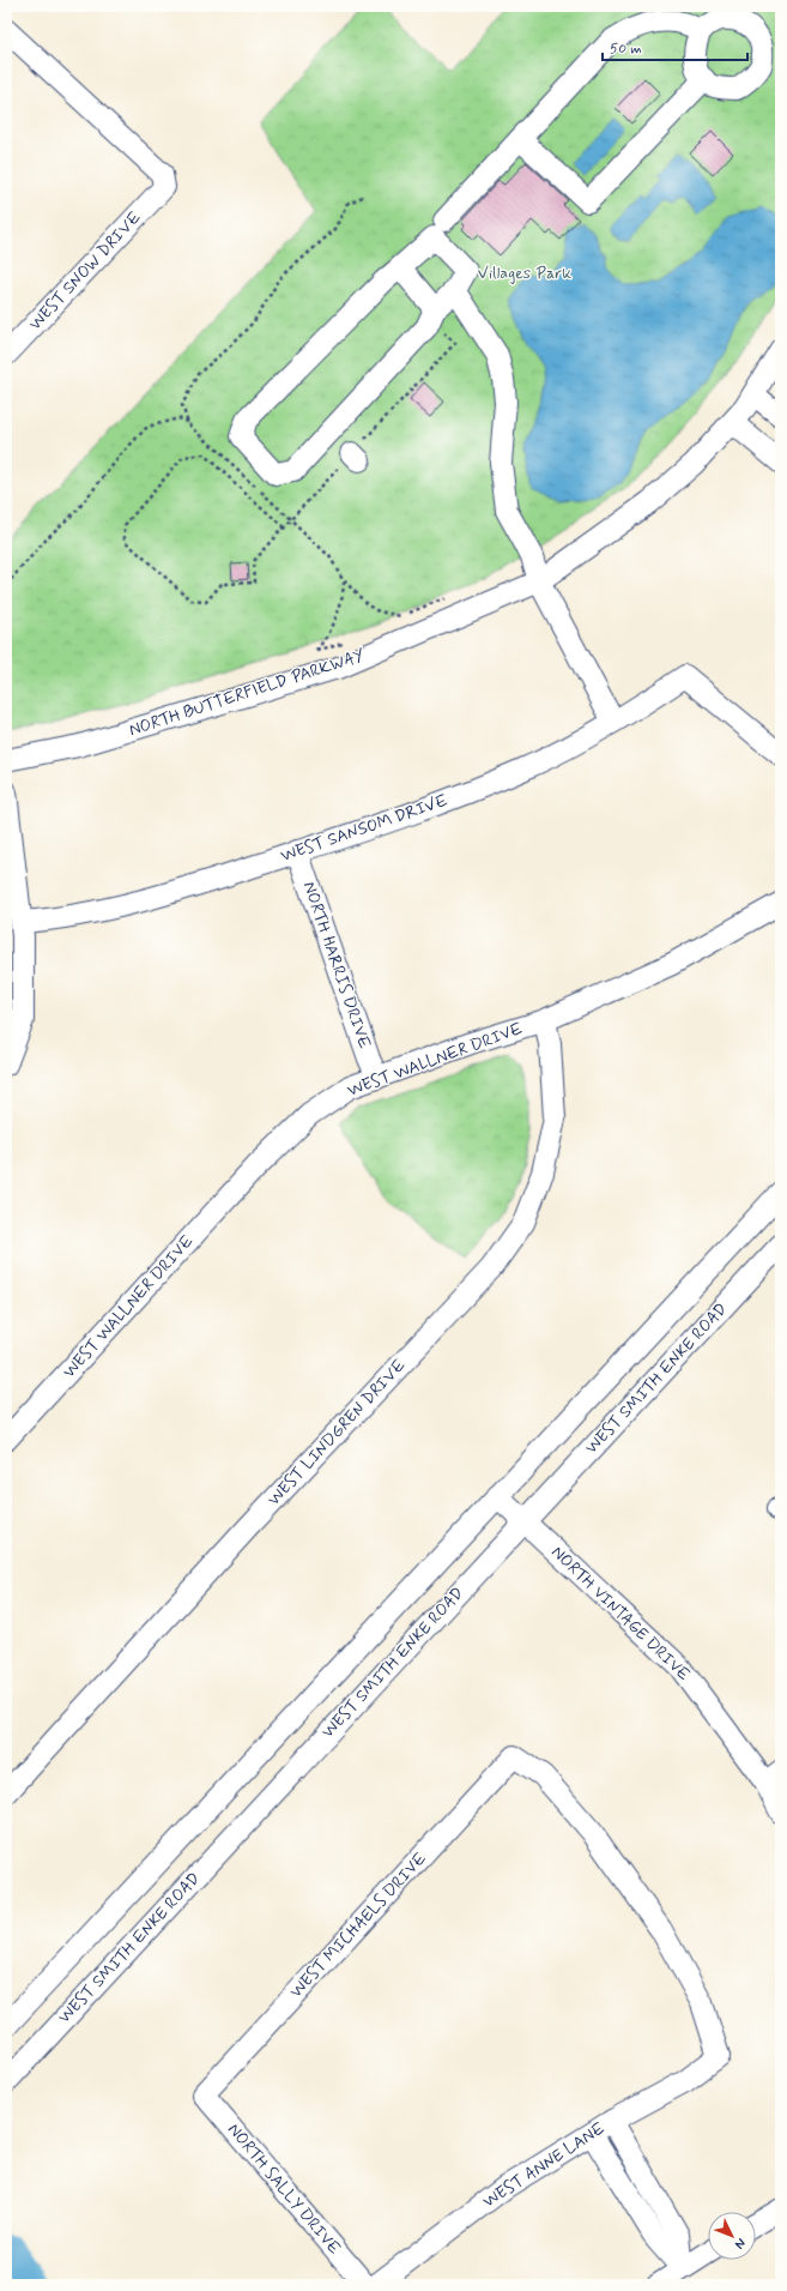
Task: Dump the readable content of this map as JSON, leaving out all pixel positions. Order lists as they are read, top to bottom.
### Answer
{
  "streets": {
    "street": [
      "WEST SNOW DRIVE",
      "NORTH BUTTERFIELD PARKWAY",
      "WEST SANSOM DRIVE",
      "NORTH HARRIS DRIVE",
      "WEST WALLNER DRIVE",
      "WEST SMITH ENKE ROAD",
      "WEST LINDGREN DRIVE",
      "NORTH VINTAGE DRIVE",
      "WEST MICHAELS DRIVE",
      "WEST ANNE LANE",
      "NORTH SALLY DRIVE"
    ]
  },
  "crossings": [
    ["WEST SANSOM DRIVE", "NORTH HARRIS DRIVE"],
    ["NORTH HARRIS DRIVE", "WEST WALLNER DRIVE"],
    ["WEST WALLNER DRIVE", "WEST LINDGREN DRIVE"],
    ["WEST SMITH ENKE ROAD", "NORTH VINTAGE DRIVE"],
    ["WEST MICHAELS DRIVE", "WEST ANNE LANE"],
    ["WEST MICHAELS DRIVE", "NORTH SALLY DRIVE"]
  ],
  "parks": ["Villages Park"],
  "scale_bar": "50 m",
  "north": "bottom right"
}
